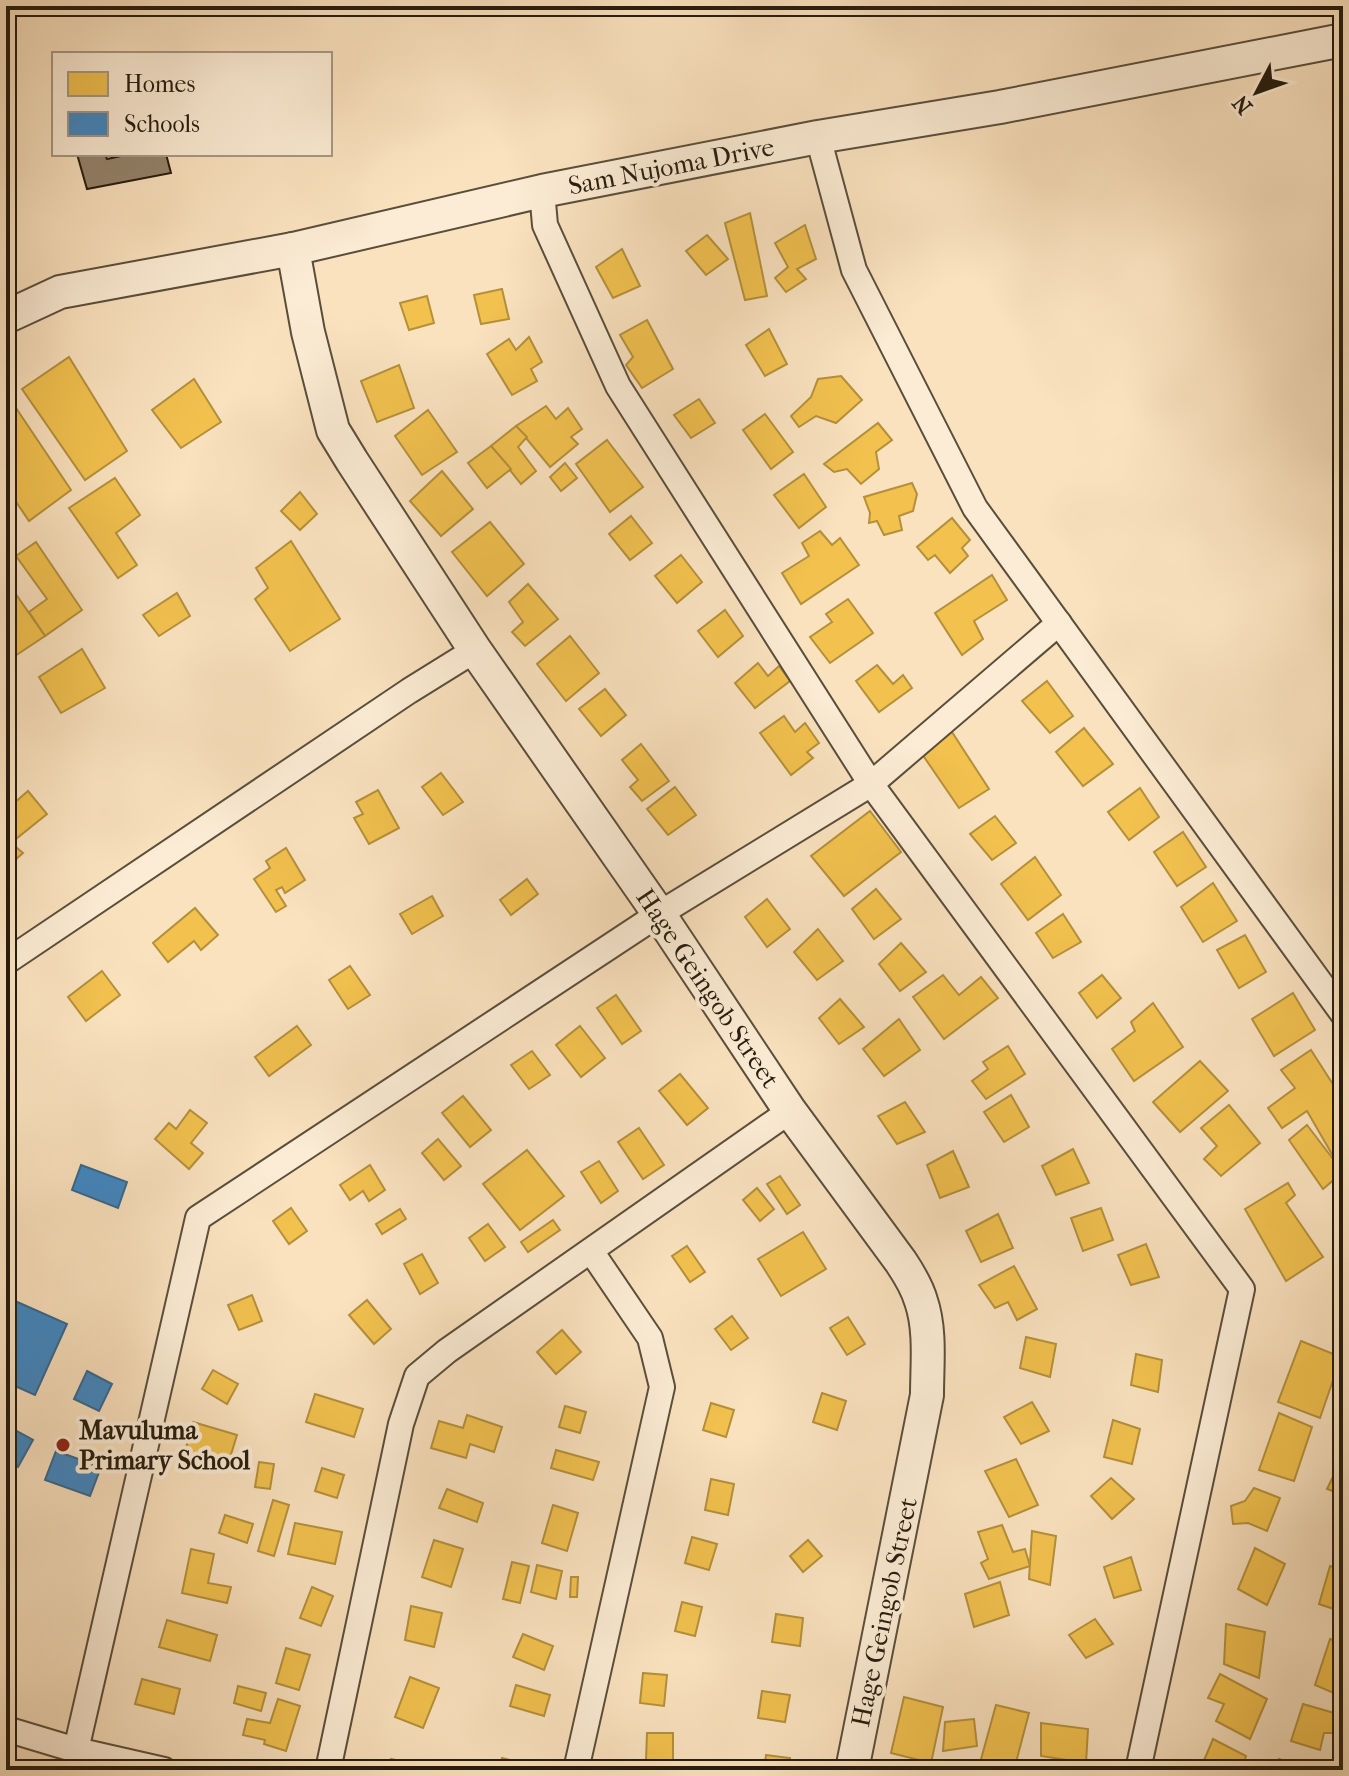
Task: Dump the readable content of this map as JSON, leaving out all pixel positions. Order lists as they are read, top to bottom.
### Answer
{
  "streets": {
    "street": ["Sam Nujoma Drive", "Hage Geingob Street"]
  },
  "crossings": [
    ["Sam Nujoma Drive", "Hage Geingob Street"]
  ],
  "places": ["Mavuluma Primary School"],
  "legend": ["Homes", "Schools"],
  "north": "bottom left"
}
